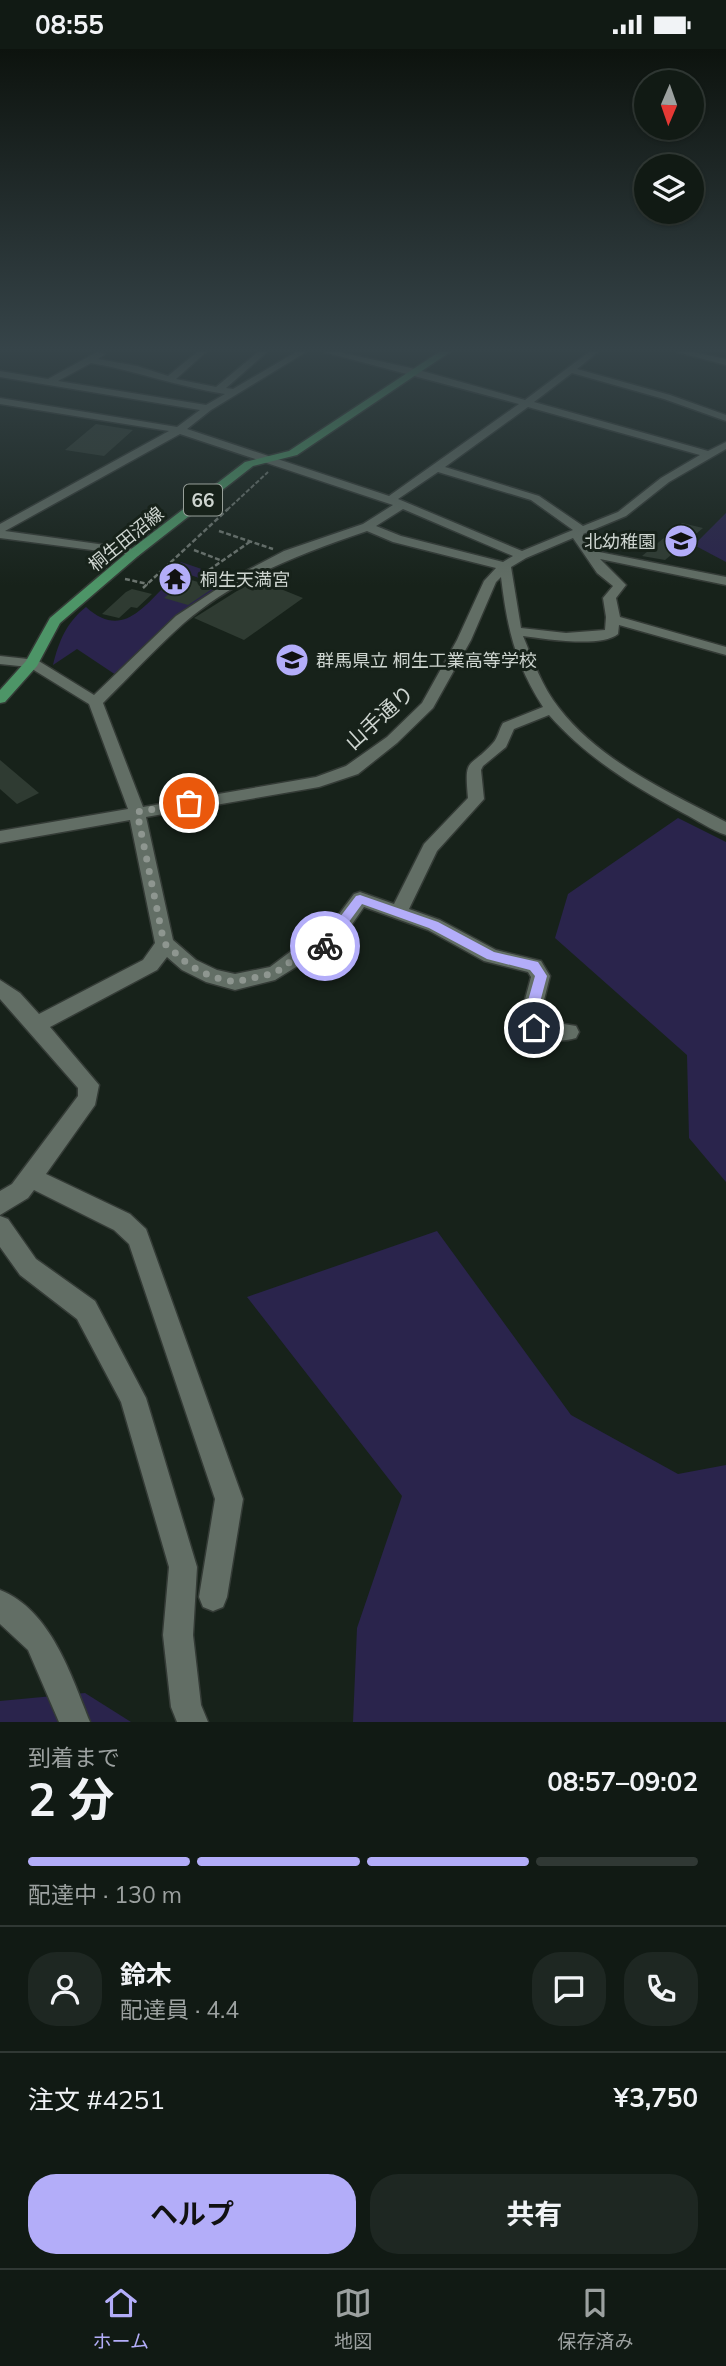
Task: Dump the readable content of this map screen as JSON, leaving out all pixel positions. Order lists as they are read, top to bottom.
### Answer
{
  "streets": {
    "main road": ["66", "桐生田沼線"],
    "street": ["山手通り"]
  },
  "places": {
    "school or university": ["北幼稚園", "群馬県立 桐生工業高等学校"],
    "temple": ["桐生天満宮"]
  },
  "north": "bottom",
  "page": {
    "status": "08:55",
    "heading": ["2 分", "到着まで", "08:57–09:02"],
    "panel": [
      "鈴木",
      "配達員 · 4.4",
      "注文 #4251",
      "¥3,750"
    ],
    "bar": "配達中 · 130 m",
    "buttons": ["ヘルプ", "共有"],
    "tabs": ["ホーム", "地図", "保存済み"]
  }
}
